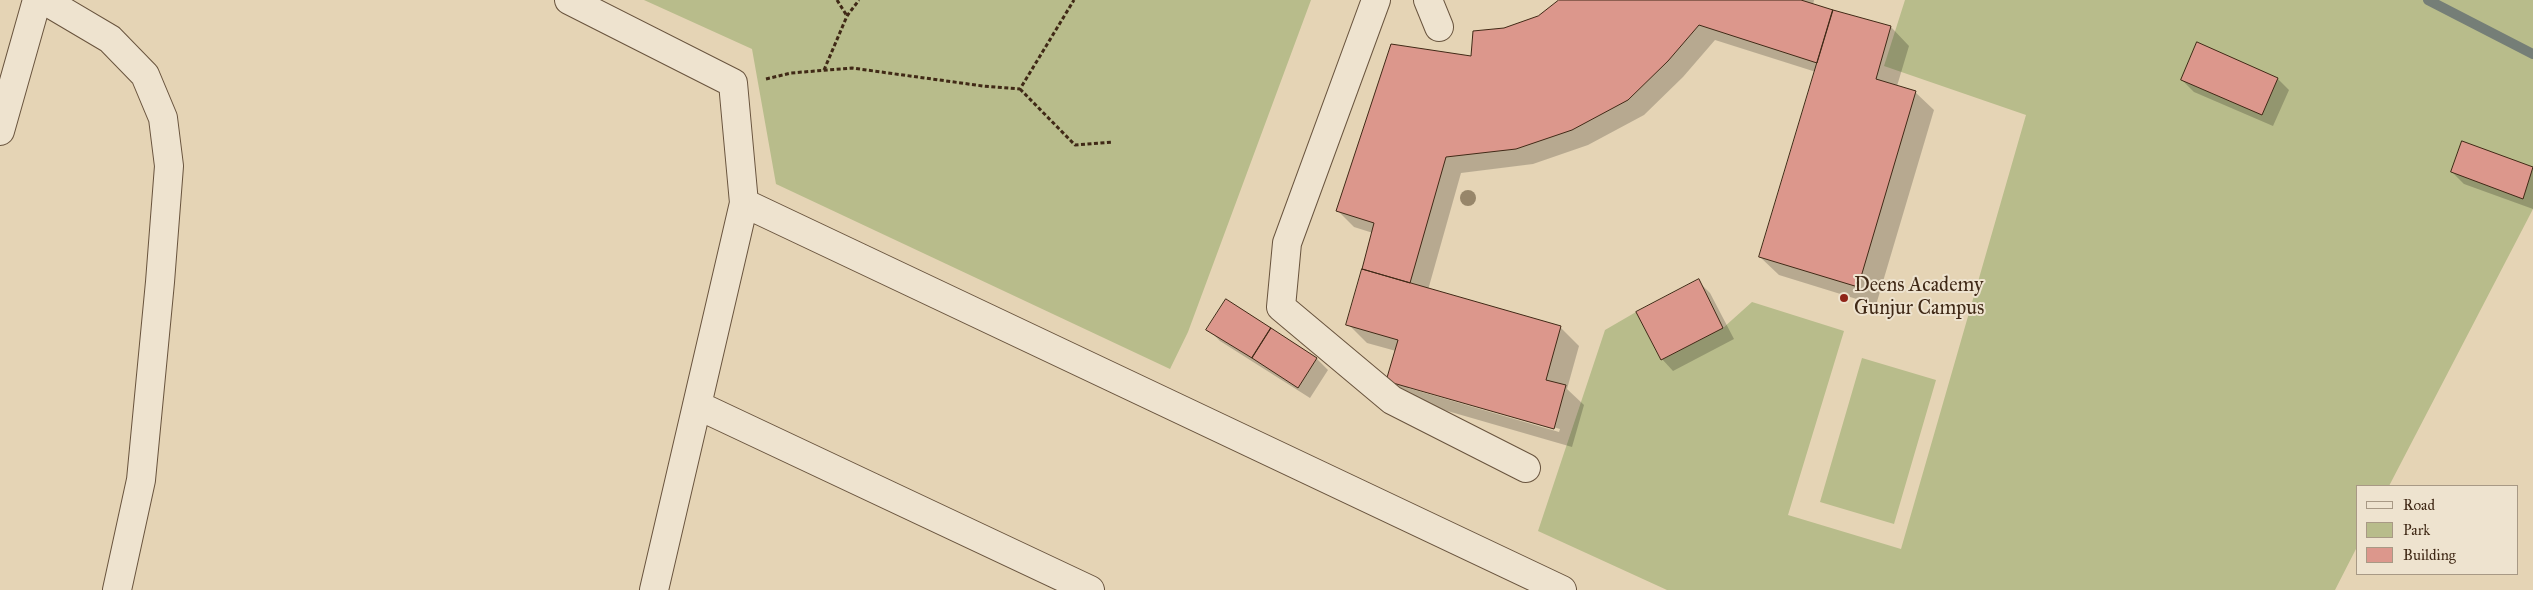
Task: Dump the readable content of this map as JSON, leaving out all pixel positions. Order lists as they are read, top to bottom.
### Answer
{
  "places": ["Deens Academy Gunjur Campus"],
  "legend": ["Road", "Park", "Building"]
}
